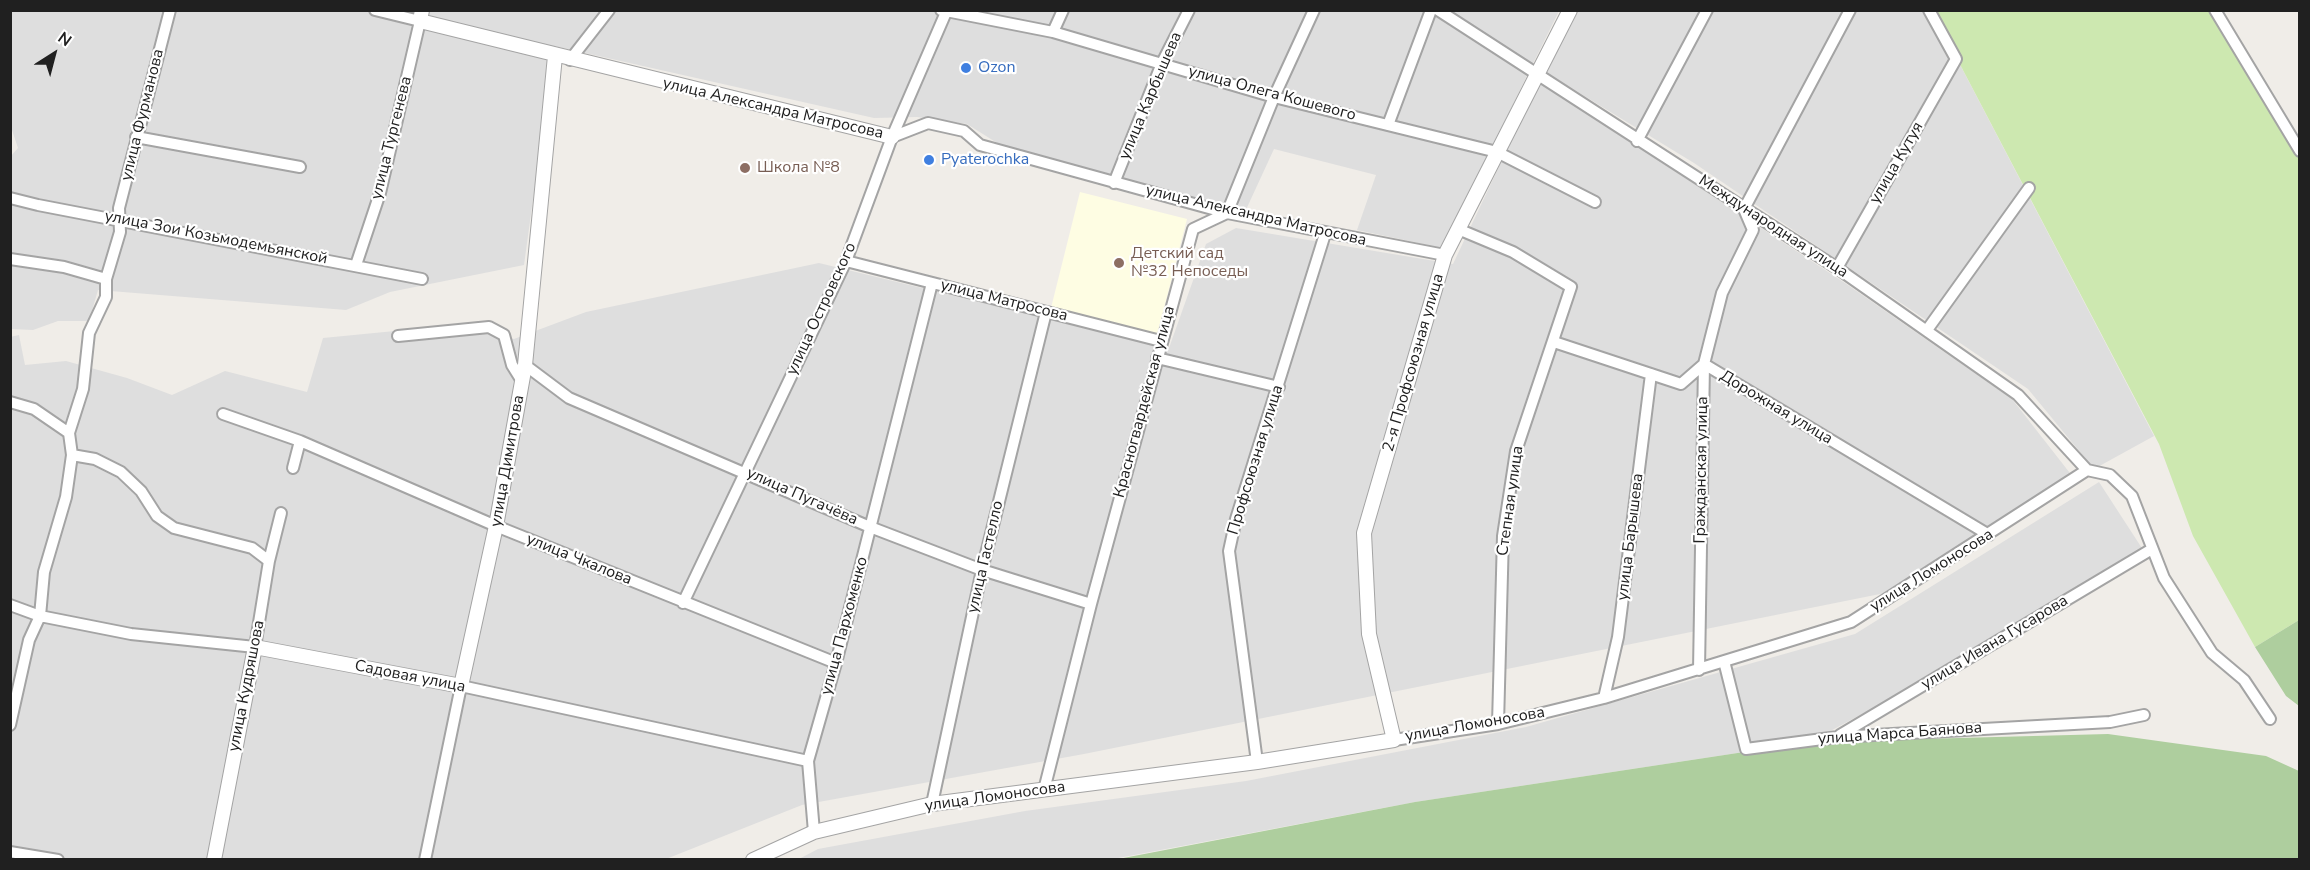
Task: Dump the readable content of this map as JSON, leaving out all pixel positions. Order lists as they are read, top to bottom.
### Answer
{
  "streets": {
    "street": [
      "улица Олега Кошевого",
      "улица Карбышева",
      "улица Александра Матросова",
      "улица Фурманова",
      "улица Тургенева",
      "улица Кутуя",
      "Международная улица",
      "улица Зои Козьмодемьянской",
      "улица Матросова",
      "улица Островского",
      "2-я Профсоюзная улица",
      "Красногвардейская улица",
      "Дорожная улица",
      "Профсоюзная улица",
      "улица Димитрова",
      "Гражданская улица",
      "улица Пугачёва",
      "Степная улица",
      "улица Барышева",
      "улица Гастелло",
      "улица Чкалова",
      "улица Ломоносова",
      "улица Пархоменко",
      "улица Ивана Гусарова",
      "Садовая улица",
      "улица Кудряшова",
      "улица Марса Баянова"
    ]
  },
  "crossings": [
    ["улица Олега Кошевого", "улица Карбышева"],
    ["улица Олега Кошевого", "улица Островского"],
    ["улица Олега Кошевого", "2-я Профсоюзная улица"],
    ["улица Карбышева", "улица Александра Матросова"],
    ["улица Александра Матросова", "улица Тургенева"],
    ["улица Александра Матросова", "улица Островского"],
    ["улица Александра Матросова", "2-я Профсоюзная улица"],
    ["улица Александра Матросова", "Красногвардейская улица"],
    ["улица Александра Матросова", "Профсоюзная улица"],
    ["улица Александра Матросова", "улица Димитрова"],
    ["улица Фурманова", "улица Зои Козьмодемьянской"],
    ["улица Тургенева", "улица Зои Козьмодемьянской"],
    ["улица Кутуя", "Международная улица"],
    ["Международная улица", "2-я Профсоюзная улица"],
    ["Международная улица", "Гражданская улица"],
    ["Международная улица", "улица Ломоносова"],
    ["улица Матросова", "улица Островского"],
    ["улица Матросова", "Красногвардейская улица"],
    ["улица Матросова", "улица Гастелло"],
    ["улица Матросова", "улица Пархоменко"],
    ["улица Островского", "улица Пугачёва"],
    ["улица Островского", "улица Чкалова"],
    ["2-я Профсоюзная улица", "Степная улица"],
    ["2-я Профсоюзная улица", "улица Ломоносова"],
    ["Красногвардейская улица", "улица Пугачёва"],
    ["Красногвардейская улица", "улица Ломоносова"],
    ["Дорожная улица", "Гражданская улица"],
    ["Дорожная улица", "Степная улица"],
    ["Дорожная улица", "улица Барышева"],
    ["Дорожная улица", "улица Ломоносова"],
    ["Профсоюзная улица", "улица Ломоносова"],
    ["улица Димитрова", "улица Пугачёва"],
    ["улица Димитрова", "улица Чкалова"],
    ["улица Димитрова", "Садовая улица"],
    ["Гражданская улица", "улица Ломоносова"],
    ["улица Пугачёва", "улица Гастелло"],
    ["улица Пугачёва", "улица Пархоменко"],
    ["Степная улица", "улица Ломоносова"],
    ["улица Барышева", "улица Ломоносова"],
    ["улица Гастелло", "улица Ломоносова"],
    ["улица Чкалова", "улица Пархоменко"],
    ["улица Ломоносова", "улица Пархоменко"],
    ["улица Ломоносова", "улица Марса Баянова"],
    ["улица Пархоменко", "Садовая улица"],
    ["улица Ивана Гусарова", "улица Марса Баянова"],
    ["Садовая улица", "улица Кудряшова"]
  ],
  "places": [
    "Ozon",
    "Pyaterochka",
    "Школа №8",
    "Детский сад №32 Непоседы"
  ],
  "north": "top right"
}
